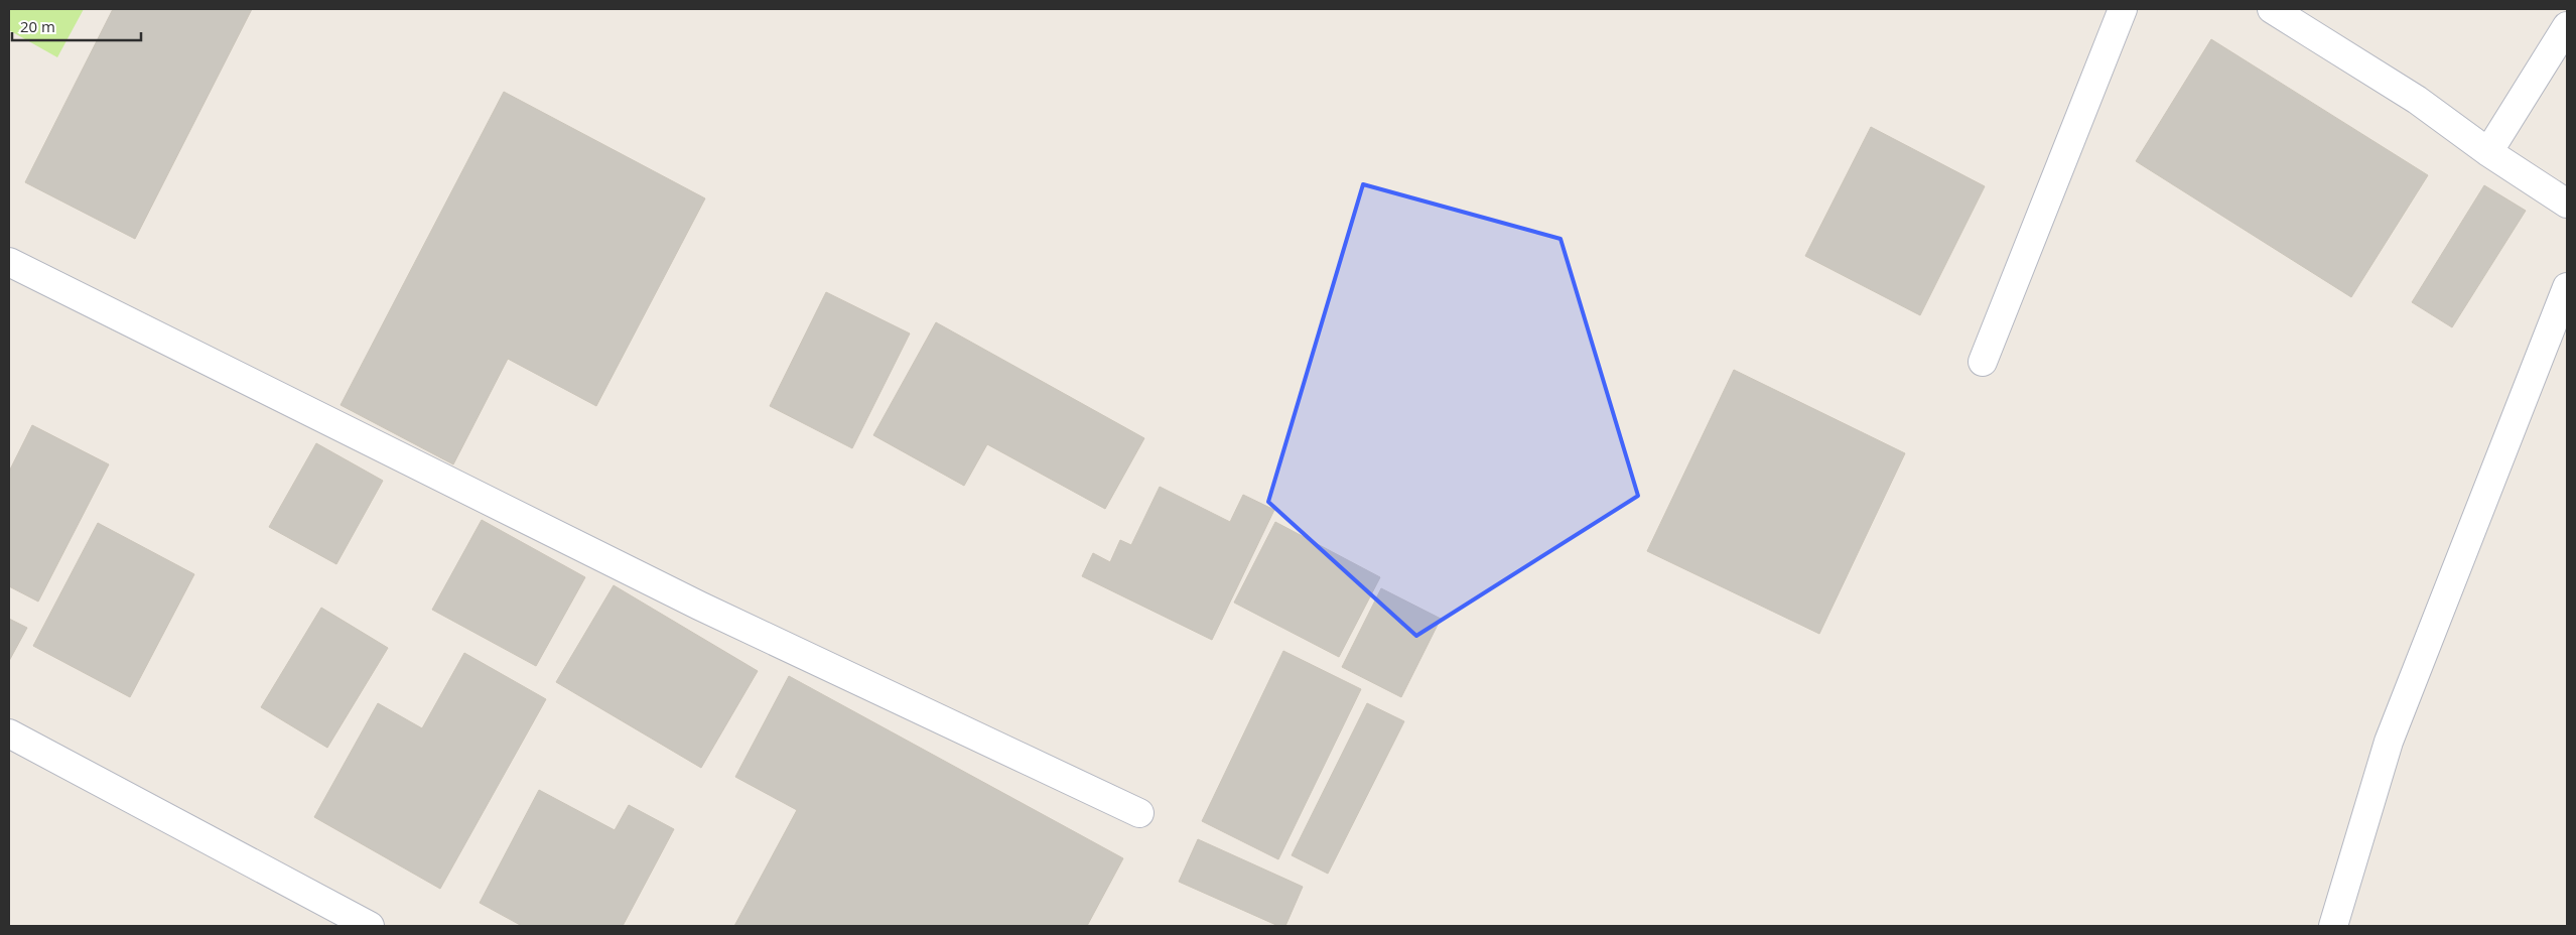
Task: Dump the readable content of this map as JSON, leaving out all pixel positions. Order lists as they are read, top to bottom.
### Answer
{
  "scale_bar": "20 m"
}
